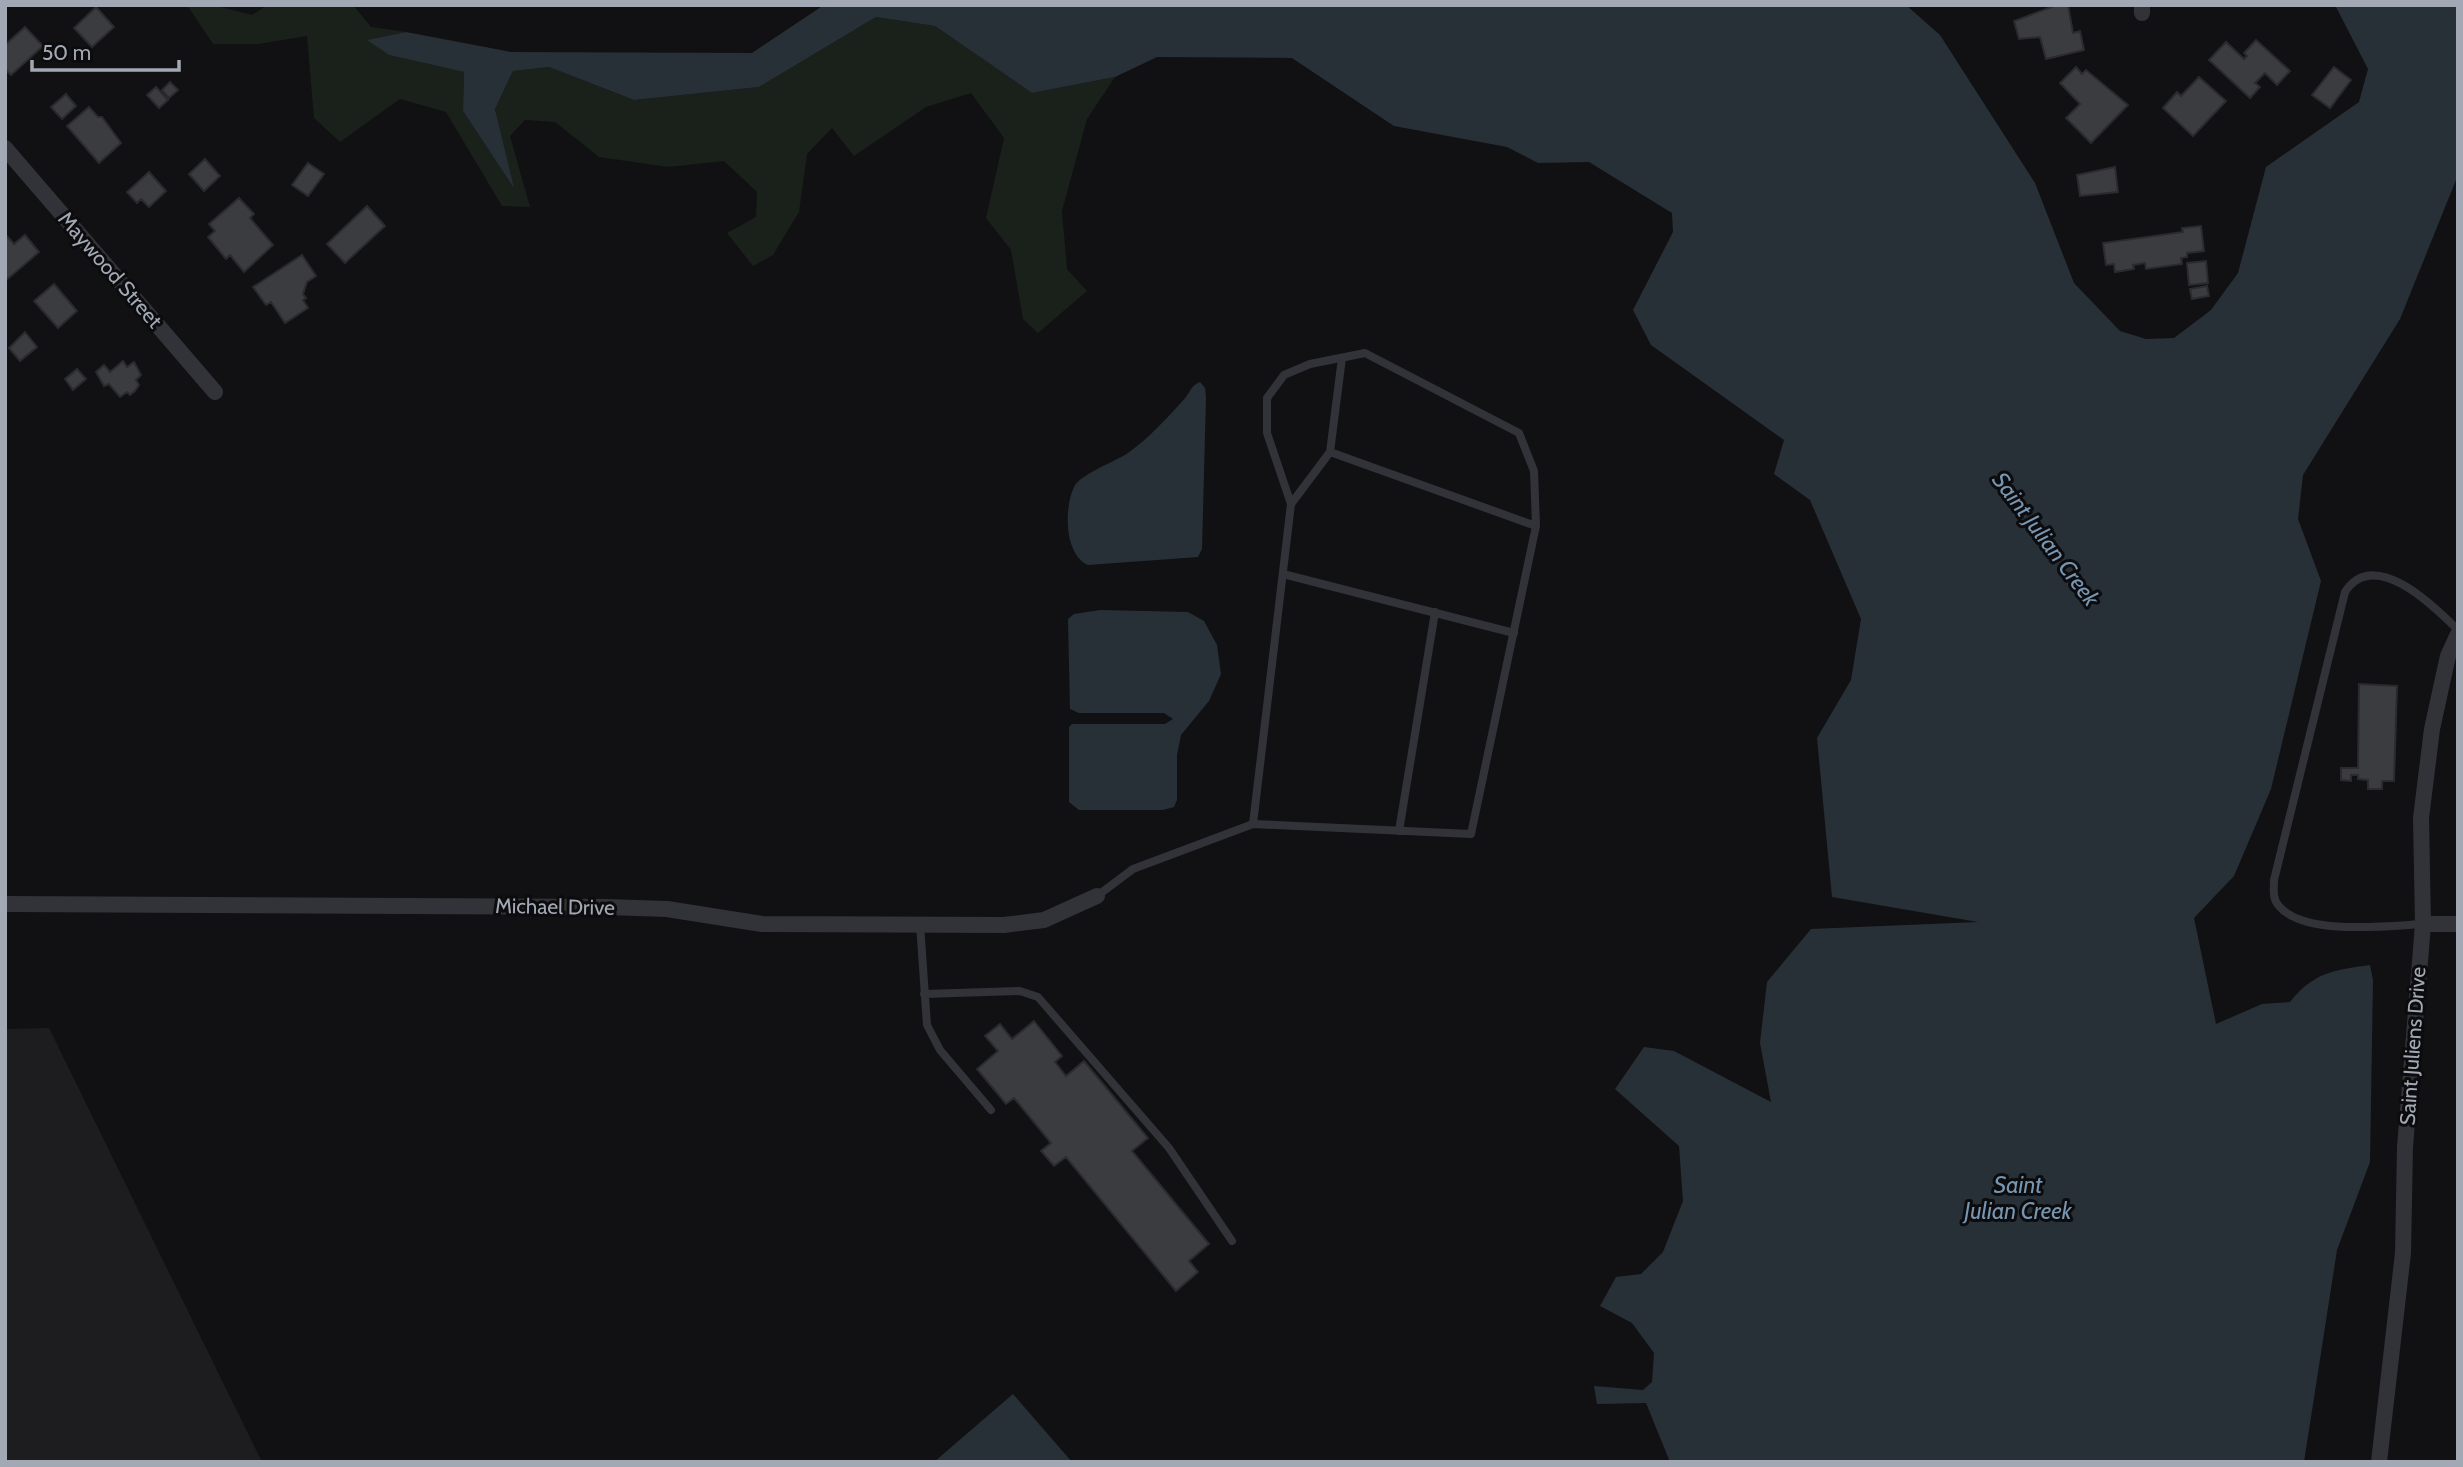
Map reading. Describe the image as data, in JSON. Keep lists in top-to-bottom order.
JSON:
{
  "streets": {
    "street": ["Maywood Street", "Michael Drive", "Saint Juliens Drive"]
  },
  "water": ["Saint Julian Creek"],
  "scale_bar": "50 m"
}
